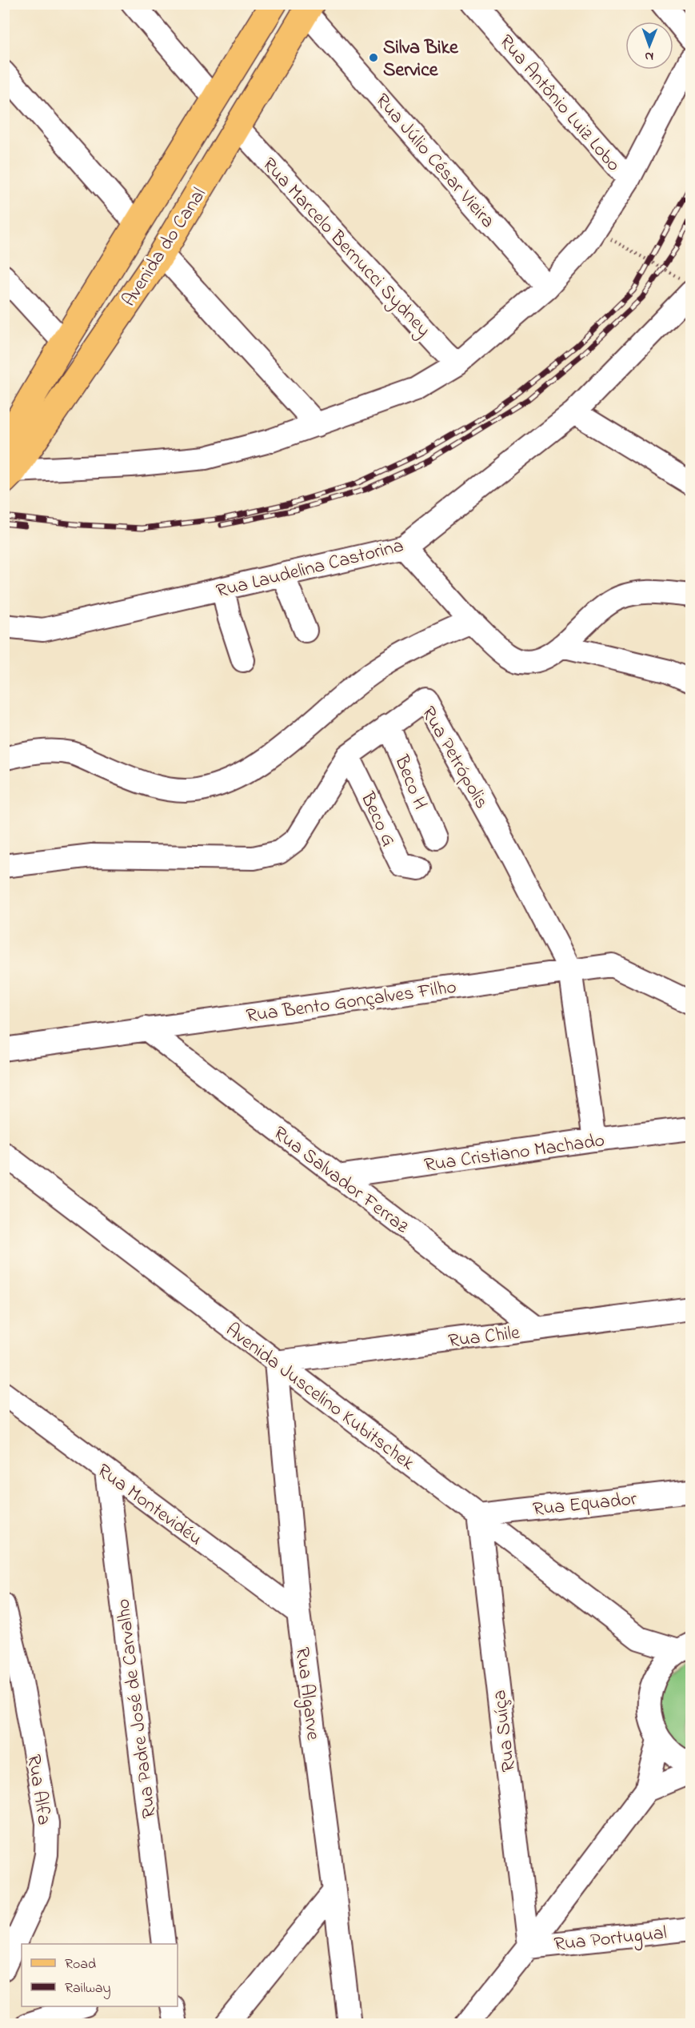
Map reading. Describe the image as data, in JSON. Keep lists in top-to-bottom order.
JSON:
{
  "streets": {
    "main road": ["Avenida do Canal"],
    "street": [
      "Rua Antônio Luiz Lobo",
      "Rua Júlio César Vieira",
      "Rua Marcelo Bernucci Sydney",
      "Rua Laudelina Castorina",
      "Rua Petrópolis",
      "Beco H",
      "Beco G",
      "Rua Bento Gonçalves Filho",
      "Rua Cristiano Machado",
      "Rua Salvador Ferraz",
      "Rua Chile",
      "Avenida Juscelino Kubitschek",
      "Rua Equador",
      "Rua Montevidéu",
      "Rua Algarve",
      "Rua Padre José de Carvalho",
      "Rua Suíça",
      "Rua Alfa",
      "Rua Portugual"
    ]
  },
  "crossings": [
    ["Rua Júlio César Vieira", "Avenida do Canal"],
    ["Avenida do Canal", "Rua Marcelo Bernucci Sydney"],
    ["Rua Petrópolis", "Beco H"],
    ["Rua Petrópolis", "Beco G"],
    ["Rua Petrópolis", "Rua Bento Gonçalves Filho"],
    ["Rua Petrópolis", "Rua Cristiano Machado"],
    ["Rua Bento Gonçalves Filho", "Rua Salvador Ferraz"],
    ["Rua Cristiano Machado", "Rua Salvador Ferraz"],
    ["Rua Salvador Ferraz", "Rua Chile"],
    ["Rua Chile", "Avenida Juscelino Kubitschek"],
    ["Rua Chile", "Rua Algarve"],
    ["Avenida Juscelino Kubitschek", "Rua Equador"],
    ["Avenida Juscelino Kubitschek", "Rua Algarve"],
    ["Avenida Juscelino Kubitschek", "Rua Suíça"],
    ["Rua Equador", "Rua Suíça"],
    ["Rua Montevidéu", "Rua Algarve"],
    ["Rua Montevidéu", "Rua Padre José de Carvalho"],
    ["Rua Suíça", "Rua Portugual"]
  ],
  "places": ["Silva Bike Service"],
  "legend": ["Road", "Railway"],
  "north": "bottom"
}
